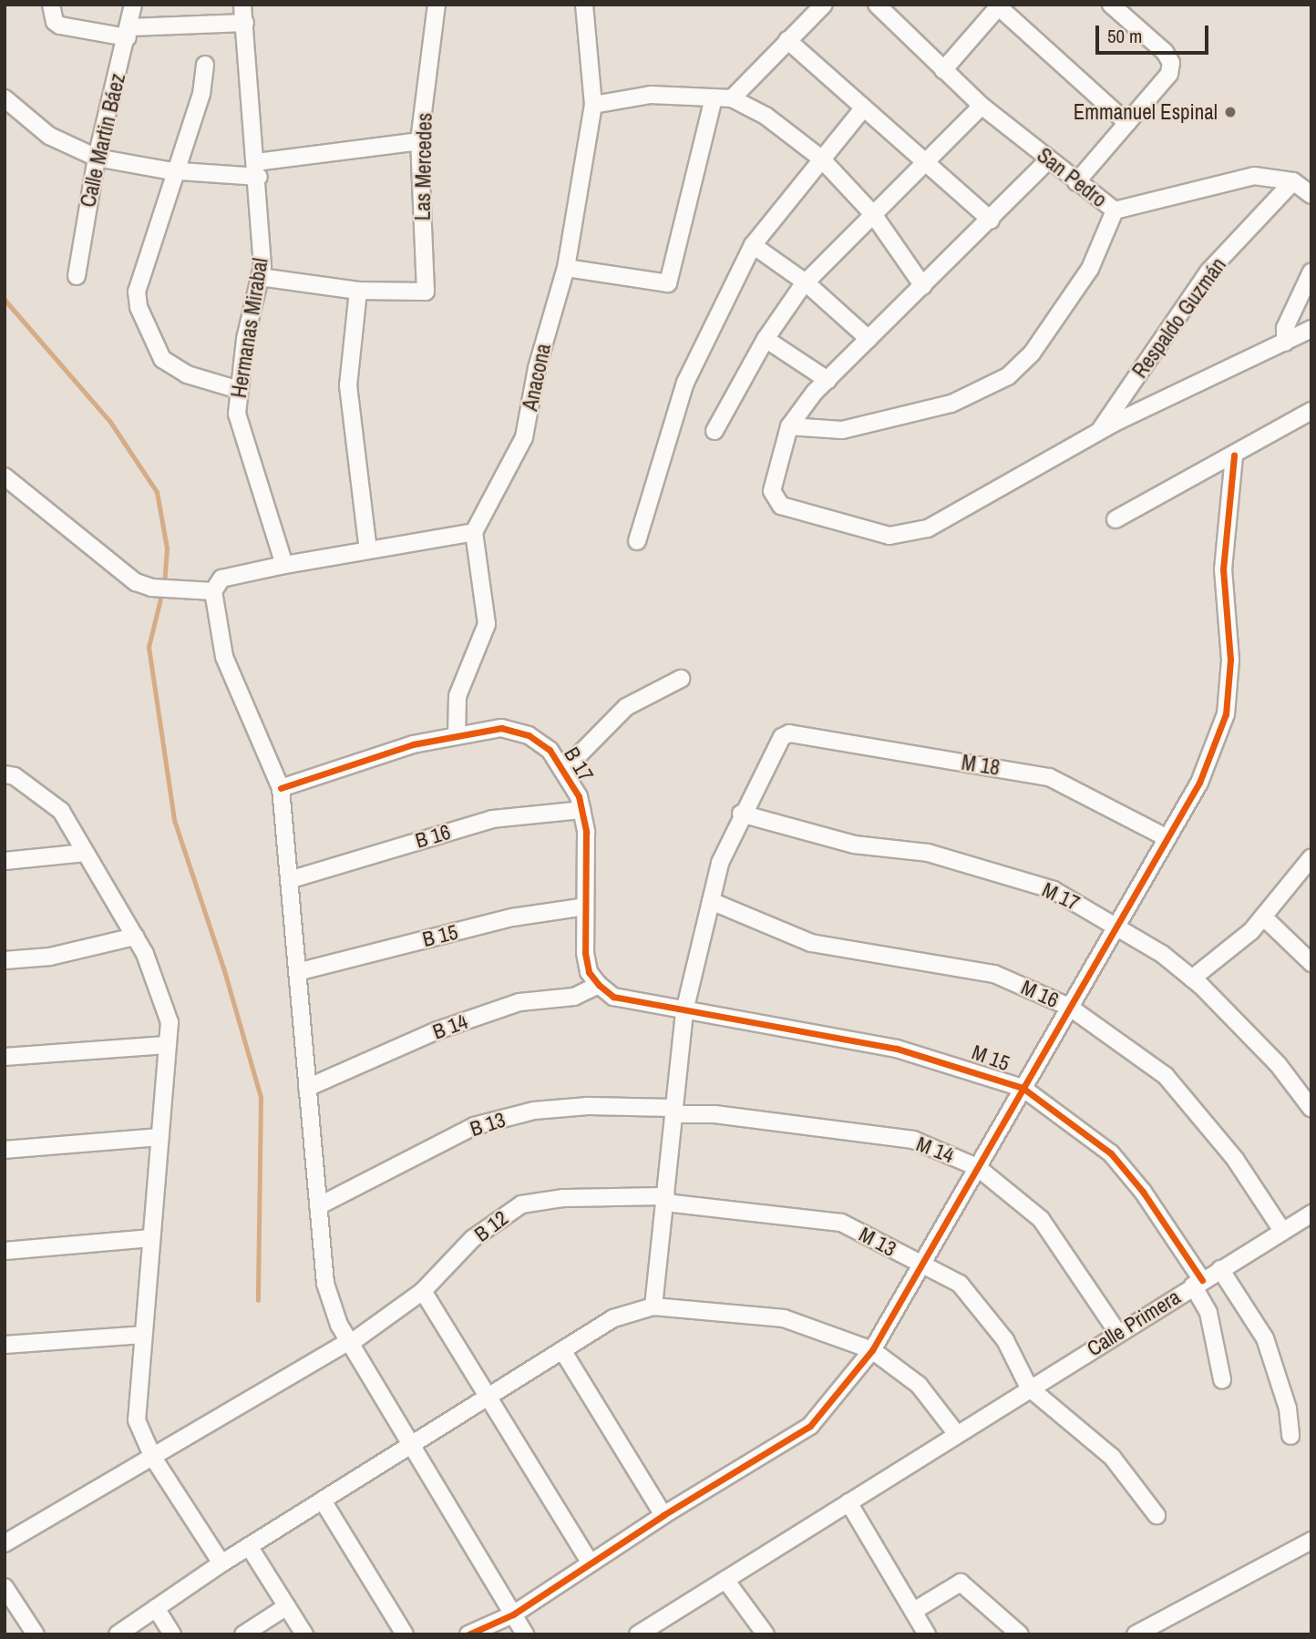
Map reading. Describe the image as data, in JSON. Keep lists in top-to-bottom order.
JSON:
{
  "streets": {
    "street": [
      "Calle Martin Báez",
      "Las Mercedes",
      "San Pedro",
      "Respaldo Guzmán",
      "Hermanas Mirabal",
      "Anacona",
      "B 17",
      "M 18",
      "B 16",
      "M 17",
      "B 15",
      "M 16",
      "B 14",
      "M 15",
      "B 13",
      "M 14",
      "B 12",
      "M 13",
      "Calle Primera"
    ]
  },
  "crossings": [
    ["San Pedro", "Respaldo Guzmán"],
    ["B 17", "B 16"],
    ["B 17", "B 15"],
    ["B 17", "B 14"],
    ["M 18", "M 17"],
    ["M 16", "Calle Primera"],
    ["M 15", "Calle Primera"],
    ["B 13", "M 14"],
    ["M 14", "Calle Primera"],
    ["B 12", "M 13"],
    ["M 13", "Calle Primera"]
  ],
  "places": ["Emmanuel Espinal"],
  "scale_bar": "50 m"
}
